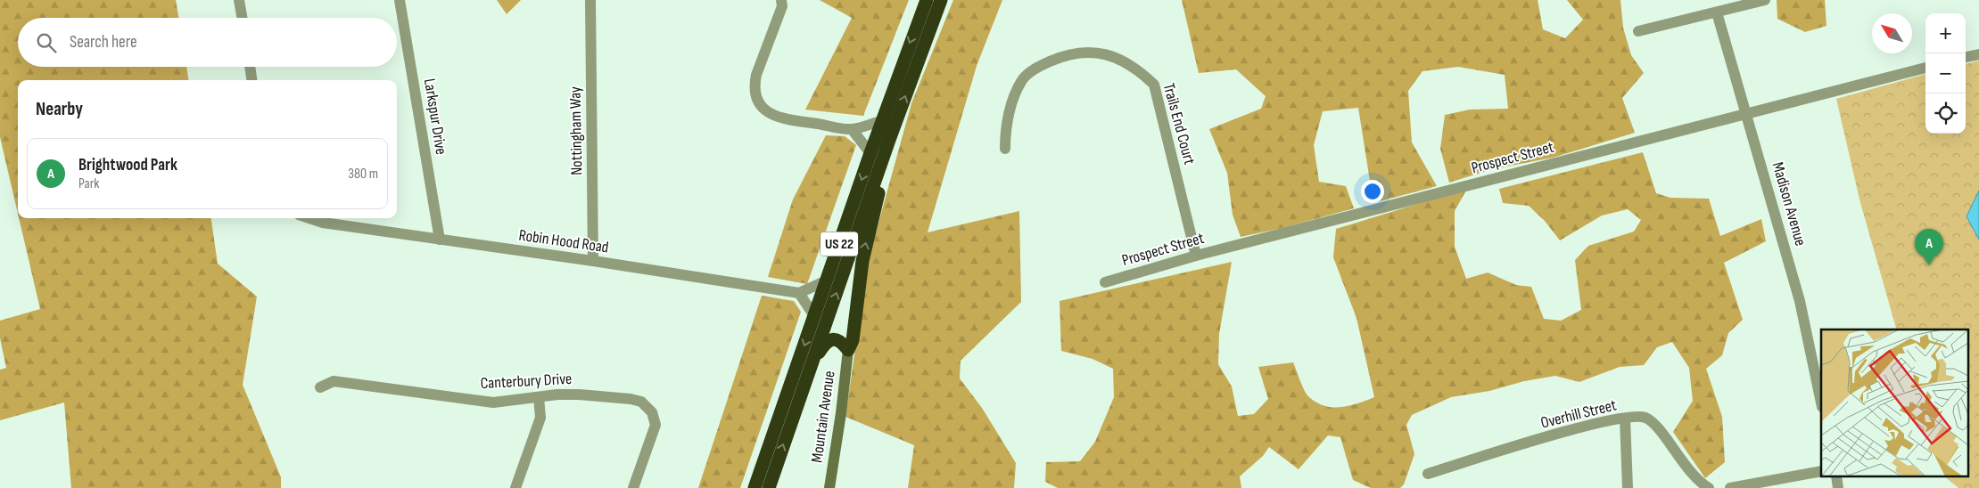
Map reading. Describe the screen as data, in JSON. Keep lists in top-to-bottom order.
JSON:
{
  "streets": {
    "highway": ["US 22"],
    "street": [
      "Larkspur Drive",
      "Trails End Court",
      "Nottingham Way",
      "Prospect Street",
      "Madison Avenue",
      "Robin Hood Road",
      "Canterbury Drive",
      "Overhill Street",
      "Mountain Avenue"
    ]
  },
  "crossings": [
    ["Larkspur Drive", "Robin Hood Road"],
    ["Trails End Court", "Prospect Street"],
    ["Nottingham Way", "Robin Hood Road"],
    ["Prospect Street", "Madison Avenue"]
  ],
  "north": "top left",
  "page": {
    "map_buttons": ["+", "−"],
    "search": "Search here",
    "heading": "Nearby",
    "list": [
      {
        "mark": "A",
        "name": "Brightwood Park",
        "note": "Park",
        "value": "380 m"
      }
    ],
    "pins": "A"
  }
}
